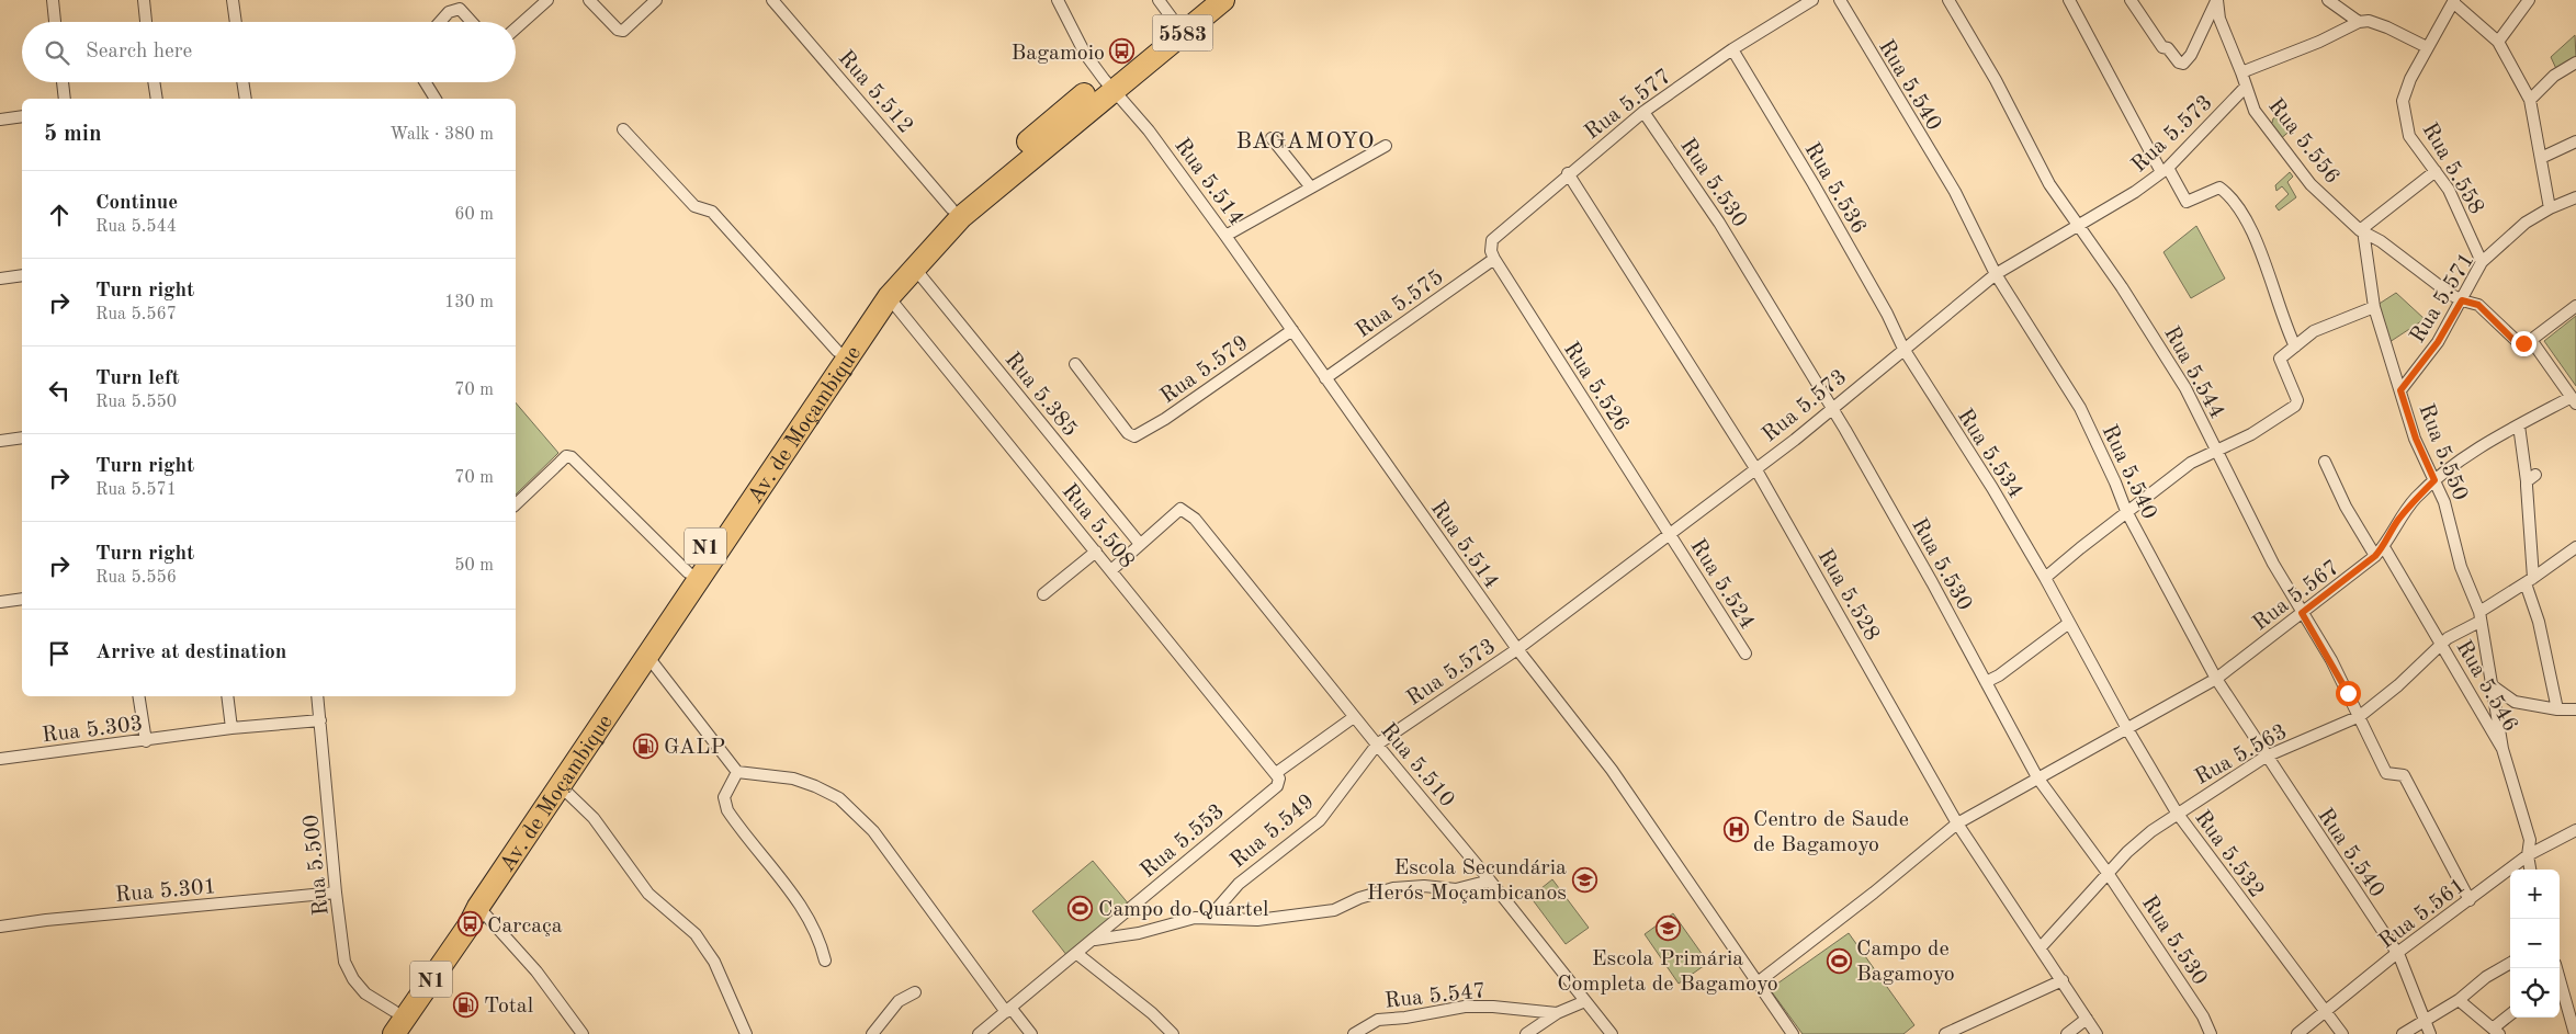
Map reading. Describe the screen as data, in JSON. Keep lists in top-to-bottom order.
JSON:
{
  "streets": {
    "highway": ["5583", "Av. de Moçambique", "N1"],
    "street": [
      "Rua 5.540",
      "Rua 5.512",
      "Rua 5.577",
      "Rua 5.573",
      "Rua 5.556",
      "Rua 5.558",
      "Rua 5.514",
      "Rua 5.530",
      "Rua 5.536",
      "Rua 5.571",
      "Rua 5.575",
      "Rua 5.579",
      "Rua 5.544",
      "Rua 5.526",
      "Rua 5.385",
      "Rua 5.550",
      "Rua 5.534",
      "Rua 5.508",
      "Rua 5.524",
      "Rua 5.528",
      "Rua 5.567",
      "Rua 5.546",
      "Rua 5.303",
      "Rua 5.563",
      "Rua 5.510",
      "Rua 5.549",
      "Rua 5.553",
      "Rua 5.532",
      "Rua 5.500",
      "Rua 5.301",
      "Rua 5.561",
      "Rua 5.547"
    ]
  },
  "crossings": [
    ["Rua 5.540", "Rua 5.573"],
    ["Rua 5.540", "Rua 5.567"],
    ["Rua 5.540", "Rua 5.563"],
    ["Rua 5.540", "Rua 5.561"],
    ["Rua 5.512", "Av. de Moçambique"],
    ["Rua 5.577", "Rua 5.530"],
    ["Rua 5.577", "Rua 5.536"],
    ["Rua 5.577", "Rua 5.575"],
    ["Rua 5.577", "Rua 5.526"],
    ["Rua 5.577", "Rua 5.528"],
    ["Rua 5.573", "Rua 5.556"],
    ["Rua 5.573", "Rua 5.514"],
    ["Rua 5.573", "Rua 5.530"],
    ["Rua 5.573", "Rua 5.536"],
    ["Rua 5.573", "Rua 5.544"],
    ["Rua 5.573", "Rua 5.526"],
    ["Rua 5.573", "Rua 5.534"],
    ["Rua 5.573", "Rua 5.524"],
    ["Rua 5.573", "Rua 5.528"],
    ["Rua 5.573", "Rua 5.510"],
    ["Rua 5.573", "Rua 5.549"],
    ["Rua 5.556", "Rua 5.571"],
    ["Rua 5.556", "Rua 5.550"],
    ["Rua 5.558", "Rua 5.571"],
    ["Rua 5.514", "Rua 5.575"],
    ["Rua 5.514", "Rua 5.579"],
    ["Rua 5.514", "Av. de Moçambique"],
    ["Rua 5.514", "Rua 5.567"],
    ["Rua 5.530", "Rua 5.567"],
    ["Rua 5.530", "Rua 5.563"],
    ["Rua 5.536", "Rua 5.534"],
    ["Rua 5.571", "Rua 5.550"],
    ["Rua 5.575", "Rua 5.526"],
    ["Rua 5.544", "Rua 5.567"],
    ["Rua 5.544", "Rua 5.563"],
    ["Rua 5.544", "Rua 5.561"],
    ["Rua 5.526", "Rua 5.524"],
    ["Rua 5.385", "Av. de Moçambique"],
    ["Rua 5.385", "Rua 5.510"],
    ["Av. de Moçambique", "Rua 5.508"],
    ["Av. de Moçambique", "N1"],
    ["Av. de Moçambique", "Rua 5.500"],
    ["Rua 5.550", "Rua 5.567"],
    ["Rua 5.550", "Rua 5.546"],
    ["Rua 5.550", "Rua 5.563"],
    ["Rua 5.534", "Rua 5.532"],
    ["Rua 5.508", "Rua 5.553"],
    ["N1", "Rua 5.500"],
    ["Rua 5.528", "Rua 5.567"],
    ["Rua 5.528", "Rua 5.563"],
    ["Rua 5.567", "Rua 5.546"],
    ["Rua 5.567", "Rua 5.532"],
    ["Rua 5.546", "Rua 5.563"],
    ["Rua 5.546", "Rua 5.561"],
    ["Rua 5.303", "Rua 5.500"],
    ["Rua 5.563", "Rua 5.532"],
    ["Rua 5.510", "Rua 5.549"],
    ["Rua 5.510", "Rua 5.553"],
    ["Rua 5.532", "Rua 5.561"],
    ["Rua 5.500", "Rua 5.301"]
  ],
  "districts": ["BAGAMOYO"],
  "places": {
    "bus stop": ["Bagamoio", "Carcaça"],
    "fuel station": ["GALP", "Total"],
    "hospital": ["Centro de Saude de Bagamoyo"],
    "school or university": ["Escola Secundária Herós Moçambicanos", "Escola Primária Completa de Bagamoyo"],
    "sports": ["Campo do Quartel", "Campo de Bagamoyo"]
  },
  "page": {
    "search": "Search here",
    "heading": ["5 min", "Walk · 380 m"],
    "list": [
      ["Continue", "Rua 5.544", "60 m"],
      ["Turn right", "Rua 5.567", "130 m"],
      ["Turn left", "Rua 5.550", "70 m"],
      ["Turn right", "Rua 5.571", "70 m"],
      ["Turn right", "Rua 5.556", "50 m"],
      "Arrive at destination"
    ],
    "map_buttons": ["+", "−"]
  }
}
